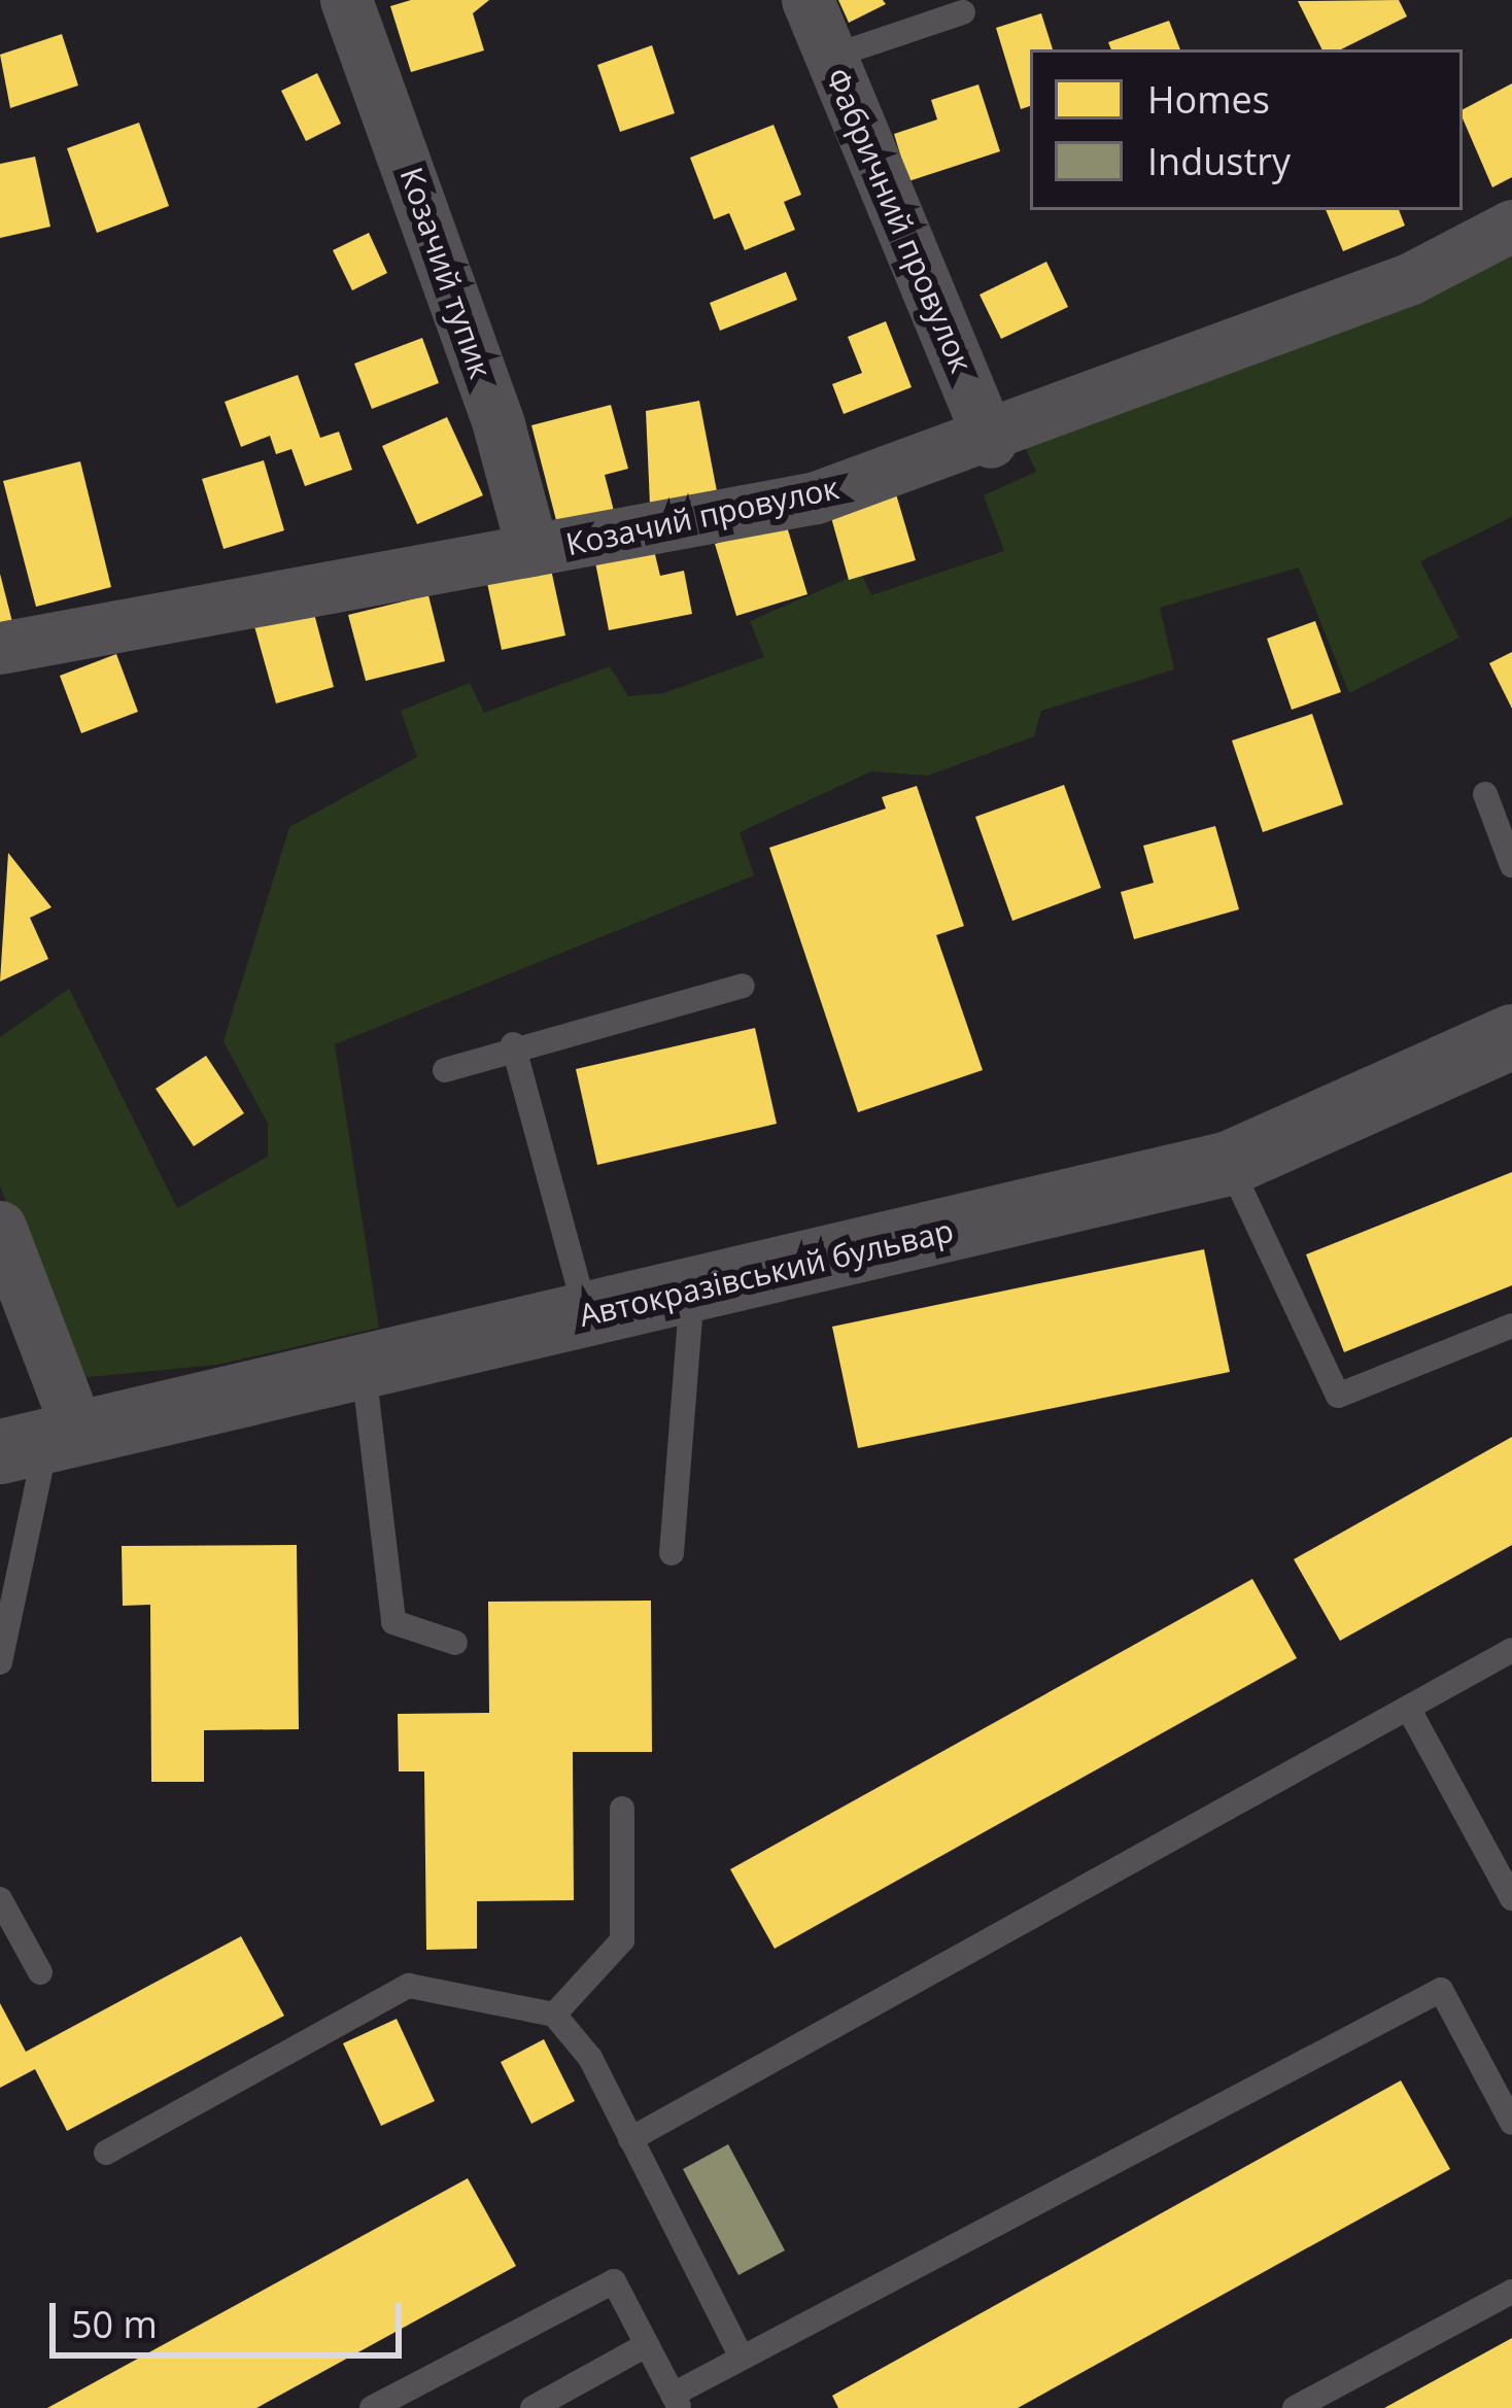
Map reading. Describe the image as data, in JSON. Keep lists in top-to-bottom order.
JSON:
{
  "streets": {
    "street": [
      "Фабричний провулок",
      "Козачий тупик",
      "Козачий провулок",
      "Автокразівський бульвар"
    ]
  },
  "crossings": [
    ["Фабричний провулок", "Козачий провулок"],
    ["Козачий тупик", "Козачий провулок"]
  ],
  "legend": ["Homes", "Industry"],
  "scale_bar": "50 m"
}
